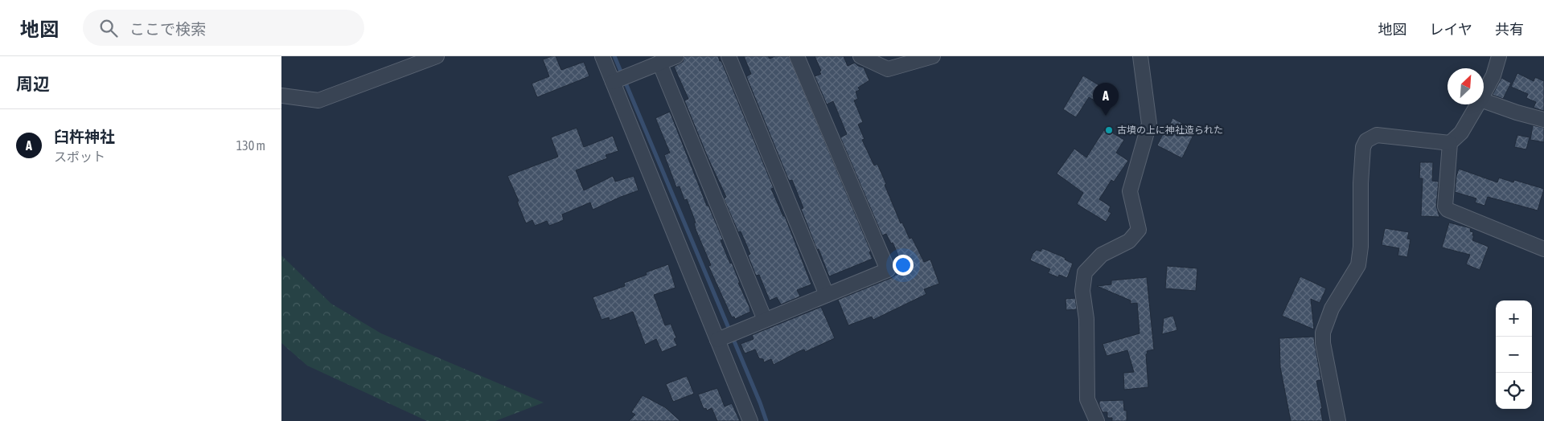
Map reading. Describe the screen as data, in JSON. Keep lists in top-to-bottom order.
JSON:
{
  "places": ["古墳の上に神社造られた"],
  "north": "top right",
  "page": {
    "header": "地図",
    "search": "ここで検索",
    "nav": ["地図", "レイヤ", "共有"],
    "heading": "周辺",
    "pins": "A",
    "list": [
      {
        "mark": "A",
        "name": "臼杵神社",
        "note": "スポット",
        "value": "130 m"
      }
    ],
    "map_buttons": ["+", "−"]
  }
}
